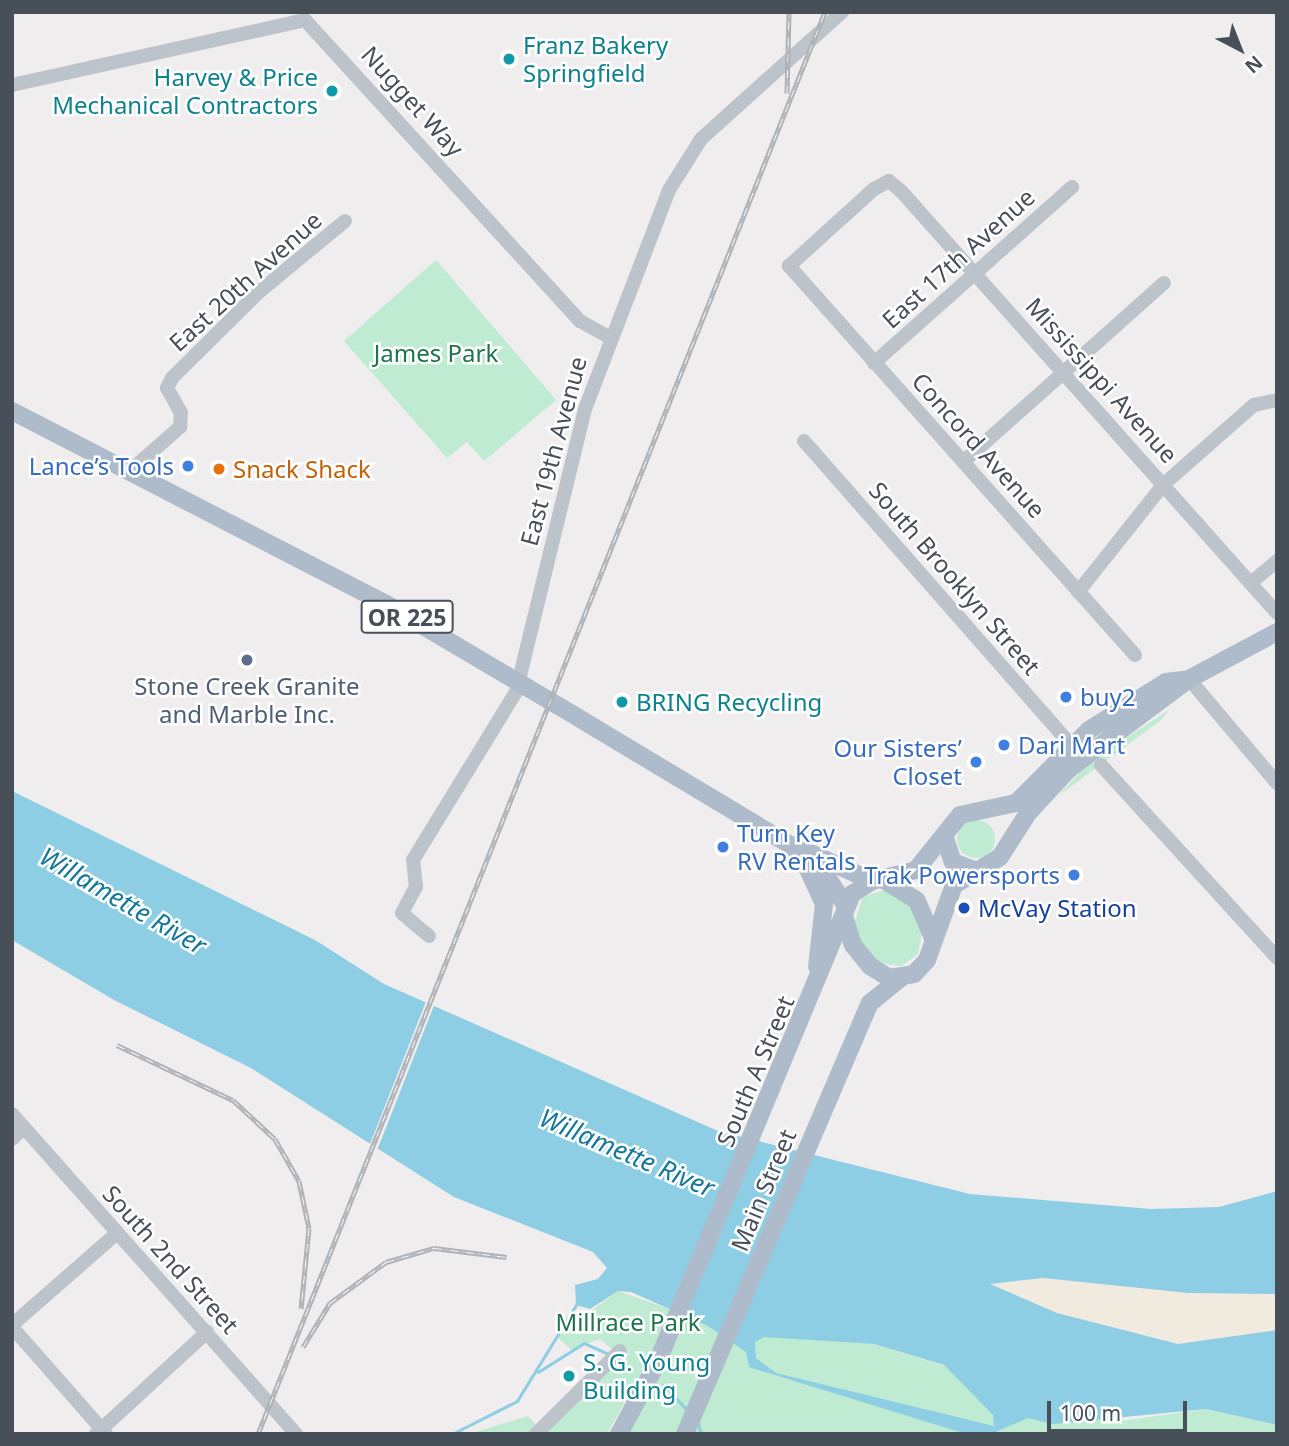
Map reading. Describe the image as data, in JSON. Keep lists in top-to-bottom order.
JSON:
{
  "streets": {
    "main road": ["OR 225", "South A Street", "Main Street"],
    "street": [
      "Nugget Way",
      "East 17th Avenue",
      "East 20th Avenue",
      "Mississippi Avenue",
      "Concord Avenue",
      "East 19th Avenue",
      "South Brooklyn Street",
      "South 2nd Street"
    ]
  },
  "crossings": [
    ["Nugget Way", "East 19th Avenue"],
    ["East 17th Avenue", "Mississippi Avenue"],
    ["East 17th Avenue", "Concord Avenue"],
    ["East 20th Avenue", "OR 225"],
    ["Mississippi Avenue", "Concord Avenue"],
    ["East 19th Avenue", "OR 225"],
    ["OR 225", "South A Street"],
    ["OR 225", "Main Street"],
    ["South A Street", "Main Street"]
  ],
  "water": ["Willamette River"],
  "parks": ["James Park", "Millrace Park"],
  "places": [
    "Franz Bakery Springfield",
    "Harvey & Price Mechanical Contractors",
    "Lance’s Tools",
    "Snack Shack",
    "Stone Creek Granite and Marble Inc.",
    "buy2",
    "BRING Recycling",
    "Dari Mart",
    "Our Sisters’ Closet",
    "Turn Key RV Rentals",
    "Trak Powersports",
    "McVay Station",
    "S. G. Young Building"
  ],
  "scale_bar": "100 m",
  "north": "bottom right"
}
